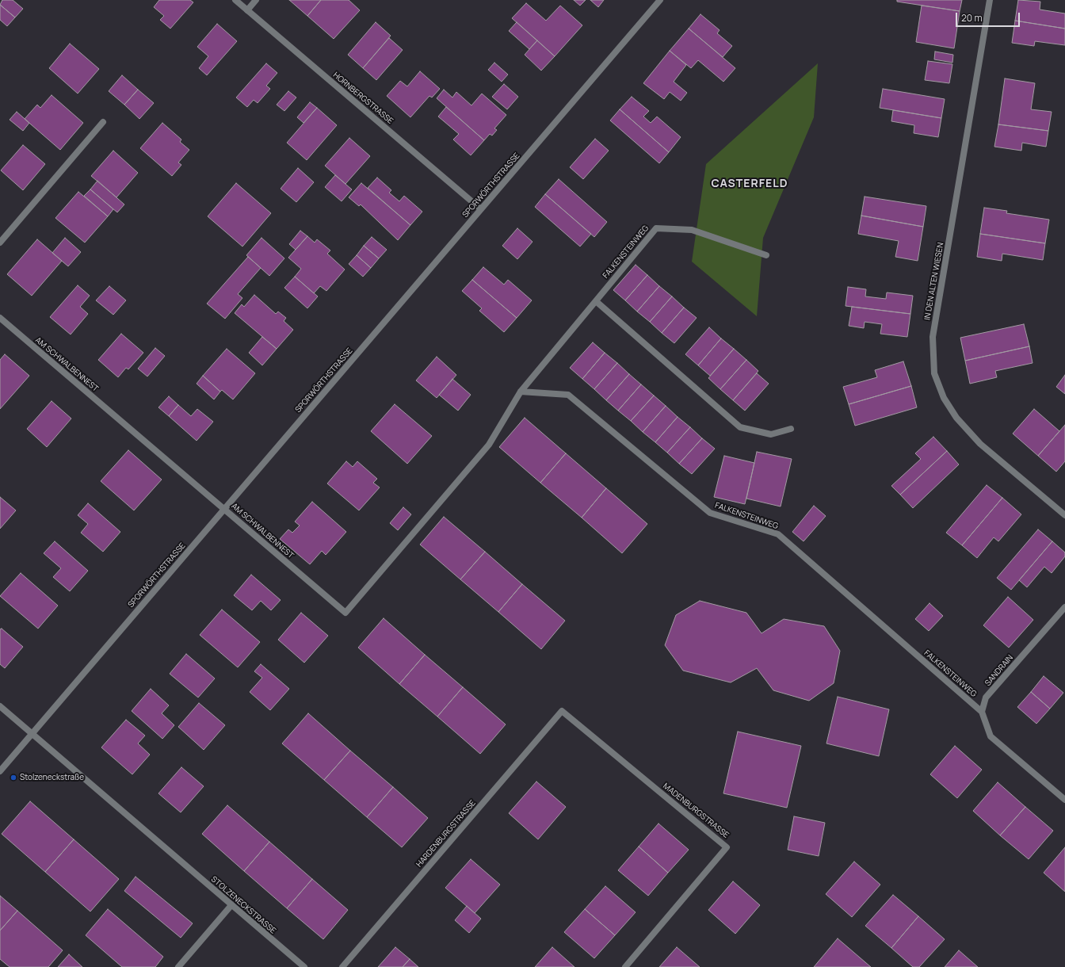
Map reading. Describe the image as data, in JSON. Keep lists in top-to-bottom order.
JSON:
{
  "streets": {
    "street": [
      "HORNBERGSTRASSE",
      "SPORWÖRTHSTRASSE",
      "FALKENSTEINWEG",
      "IN DEN ALTEN WIESEN",
      "AM SCHWALBENNEST",
      "SANDRAIN",
      "MADENBURGSTRASSE",
      "HARDENBURGSTRASSE",
      "STOLZENECKSTRASSE"
    ]
  },
  "crossings": [
    ["HORNBERGSTRASSE", "SPORWÖRTHSTRASSE"],
    ["SPORWÖRTHSTRASSE", "AM SCHWALBENNEST"],
    ["SPORWÖRTHSTRASSE", "STOLZENECKSTRASSE"],
    ["FALKENSTEINWEG", "AM SCHWALBENNEST"],
    ["FALKENSTEINWEG", "SANDRAIN"],
    ["MADENBURGSTRASSE", "HARDENBURGSTRASSE"]
  ],
  "districts": ["CASTERFELD"],
  "places": ["Stolzeneckstraße"],
  "scale_bar": "20 m"
}
